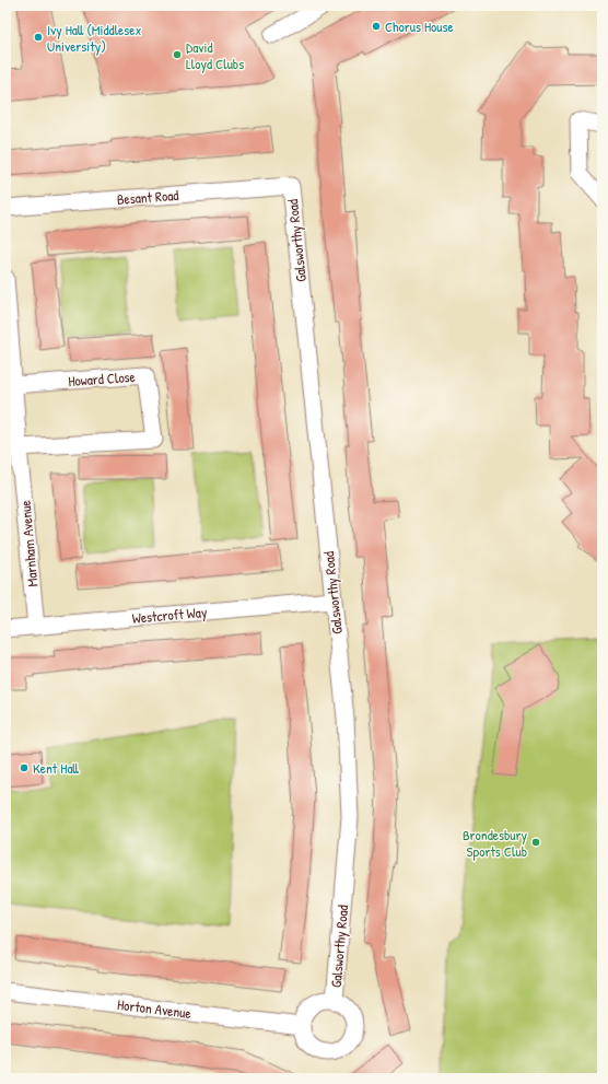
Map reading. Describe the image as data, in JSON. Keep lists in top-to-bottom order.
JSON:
{
  "streets": {
    "street": [
      "Besant Road",
      "Galsworthy Road",
      "Howard Close",
      "Marnham Avenue",
      "Westcroft Way",
      "Horton Avenue"
    ]
  },
  "crossings": [
    ["Besant Road", "Galsworthy Road"],
    ["Galsworthy Road", "Westcroft Way"],
    ["Galsworthy Road", "Horton Avenue"],
    ["Howard Close", "Marnham Avenue"],
    ["Marnham Avenue", "Westcroft Way"]
  ],
  "places": [
    "Chorus House",
    "Ivy Hall (Middlesex University)",
    "David Lloyd Clubs",
    "Kent Hall",
    "Brondesbury Sports Club"
  ]
}
